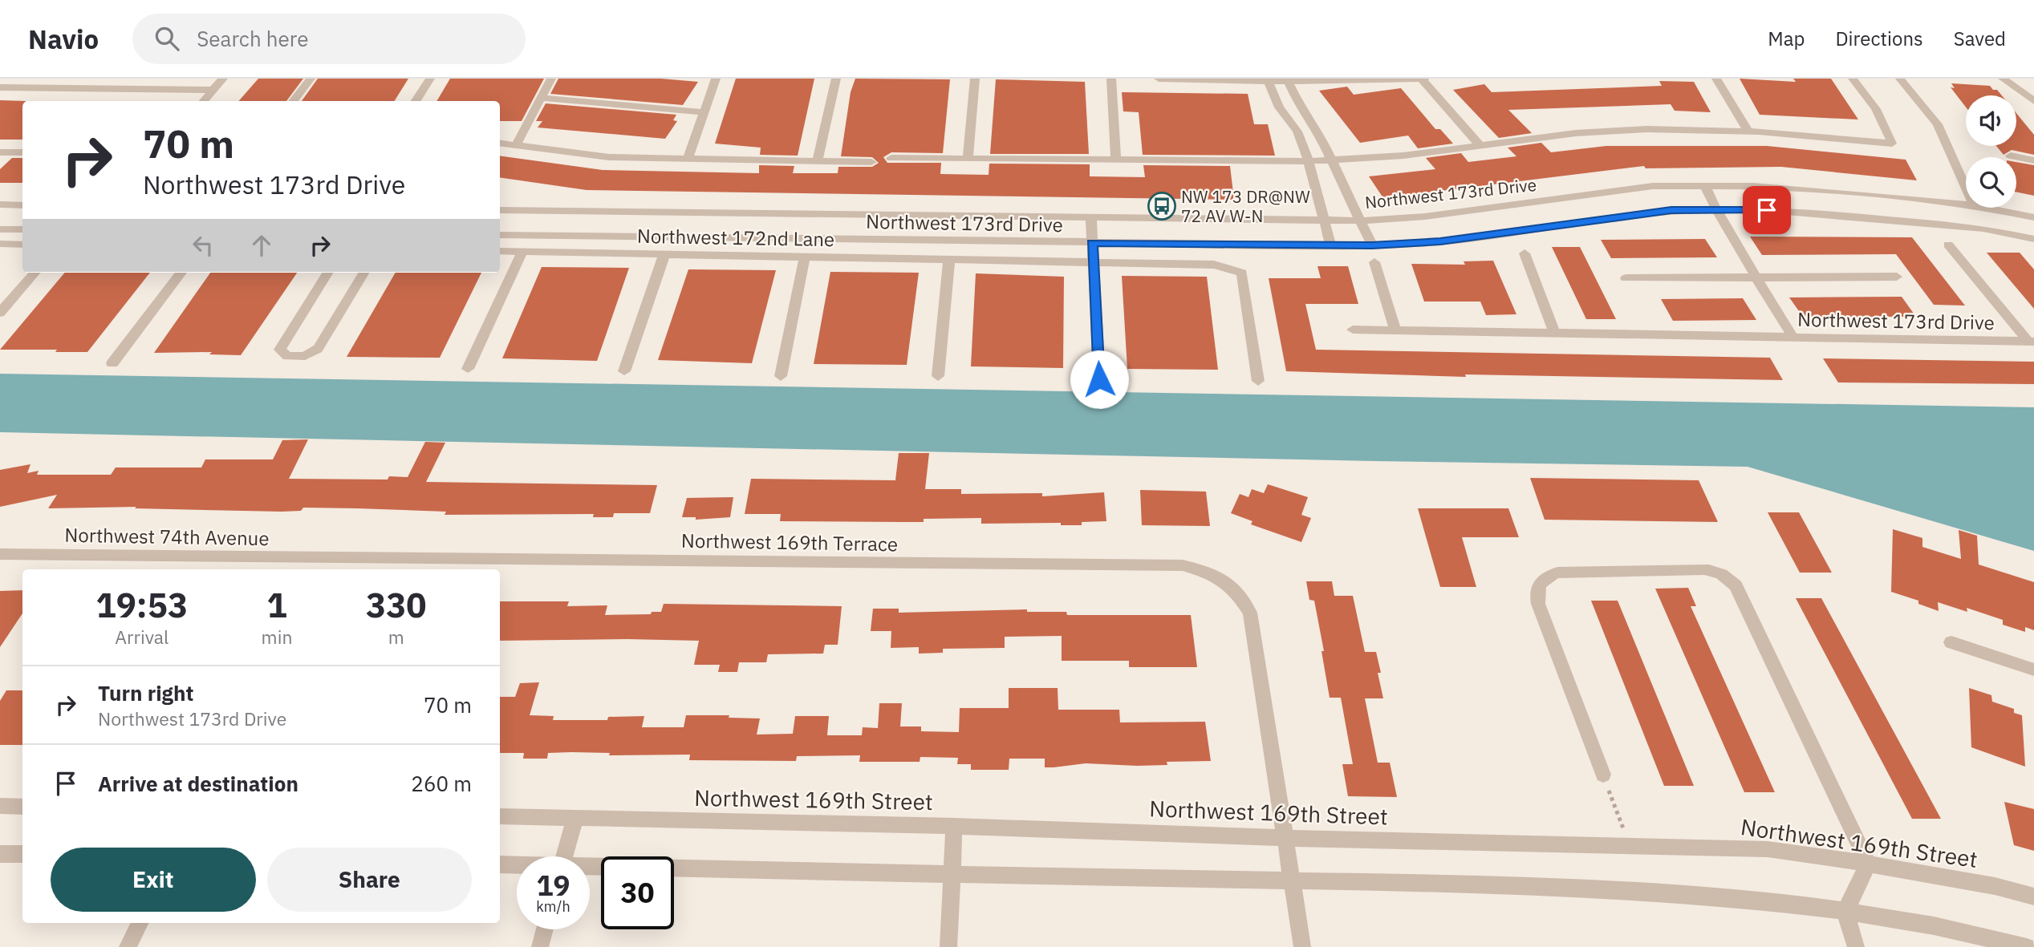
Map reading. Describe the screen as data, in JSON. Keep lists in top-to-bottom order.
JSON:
{
  "streets": {
    "street": [
      "Northwest 173rd Drive",
      "Northwest 172nd Lane",
      "Northwest 74th Avenue",
      "Northwest 169th Terrace",
      "Northwest 169th Street"
    ]
  },
  "crossings": [
    ["Northwest 74th Avenue", "Northwest 169th Terrace"],
    ["Northwest 169th Terrace", "Northwest 169th Street"]
  ],
  "places": {
    "bus stop": ["NW 173 DR@NW 72 AV W-N"]
  },
  "page": {
    "header": "Navio",
    "search": "Search here",
    "nav": ["Map", "Directions", "Saved"],
    "turn": ["70 m", "Northwest 173rd Drive"],
    "eta": [
      "19:53",
      "Arrival",
      "1",
      "min",
      "330",
      "m"
    ],
    "list": [
      {
        "name": "Turn right",
        "note": "Northwest 173rd Drive",
        "value": "70 m"
      },
      {
        "name": "Arrive at destination",
        "value": "260 m"
      }
    ],
    "buttons": ["Exit", "Share"],
    "speed": "19 km/h",
    "limit": "30"
  }
}
